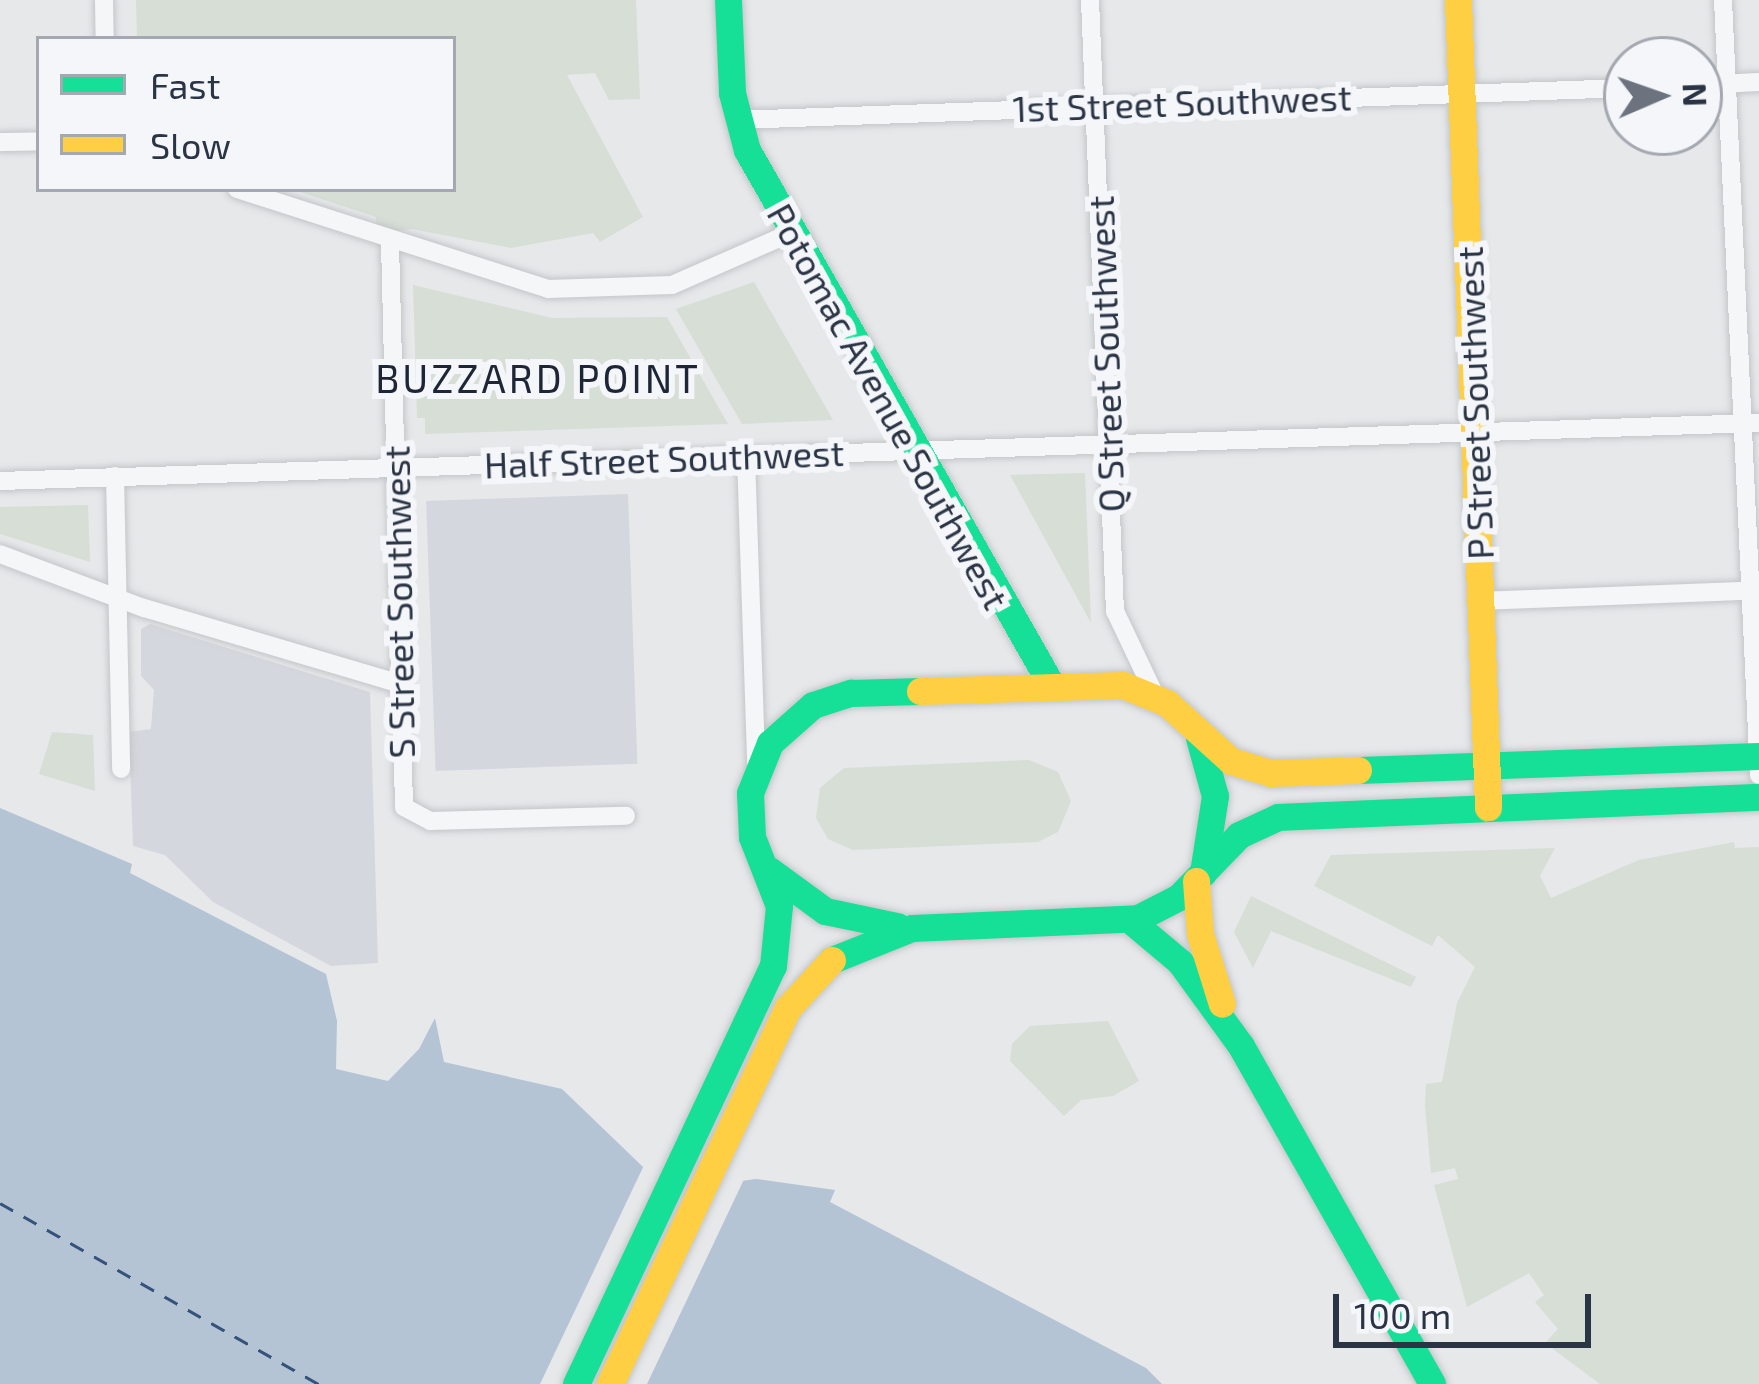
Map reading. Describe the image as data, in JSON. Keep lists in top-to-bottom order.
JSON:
{
  "streets": {
    "main road": ["P Street Southwest", "Potomac Avenue Southwest"],
    "street": [
      "1st Street Southwest",
      "Q Street Southwest",
      "Half Street Southwest",
      "S Street Southwest"
    ]
  },
  "crossings": [
    ["1st Street Southwest", "Q Street Southwest"],
    ["1st Street Southwest", "P Street Southwest"],
    ["1st Street Southwest", "Potomac Avenue Southwest"],
    ["Q Street Southwest", "Half Street Southwest"],
    ["P Street Southwest", "Half Street Southwest"],
    ["Potomac Avenue Southwest", "Half Street Southwest"],
    ["Half Street Southwest", "S Street Southwest"]
  ],
  "districts": ["BUZZARD POINT"],
  "legend": ["Fast", "Slow"],
  "scale_bar": "100 m",
  "north": "right"
}
